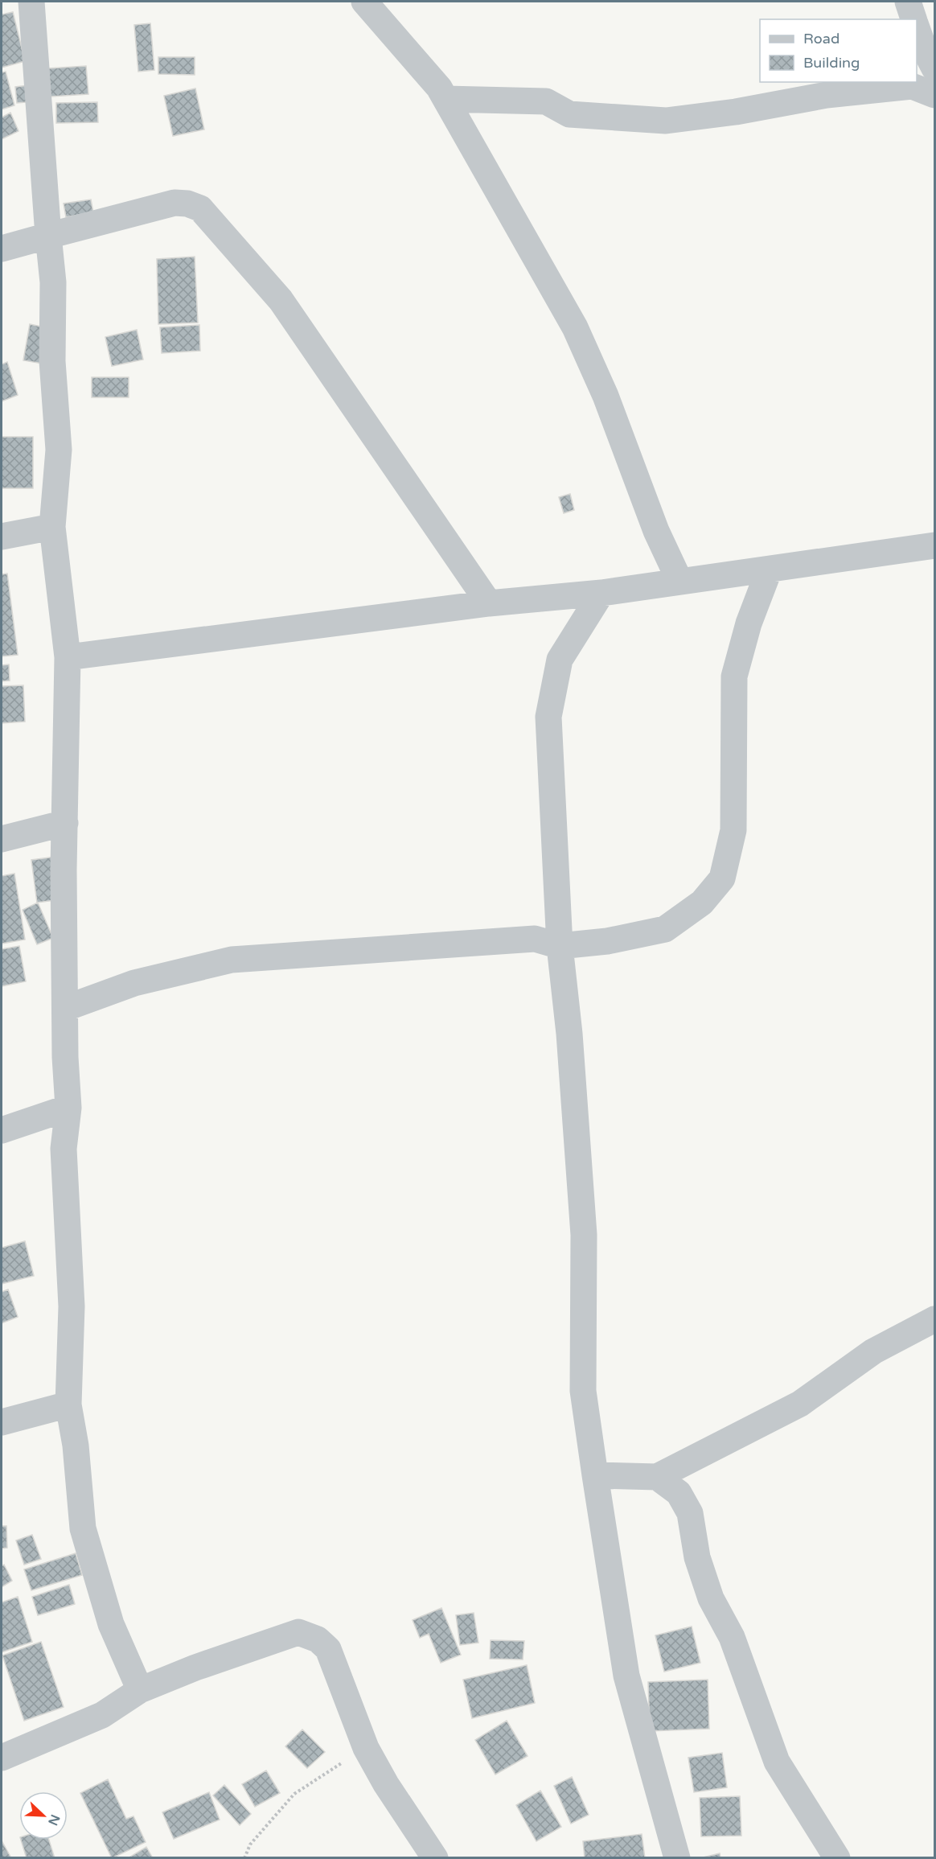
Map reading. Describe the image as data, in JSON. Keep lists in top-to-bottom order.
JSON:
{
  "legend": ["Road", "Building"],
  "north": "bottom right"
}
